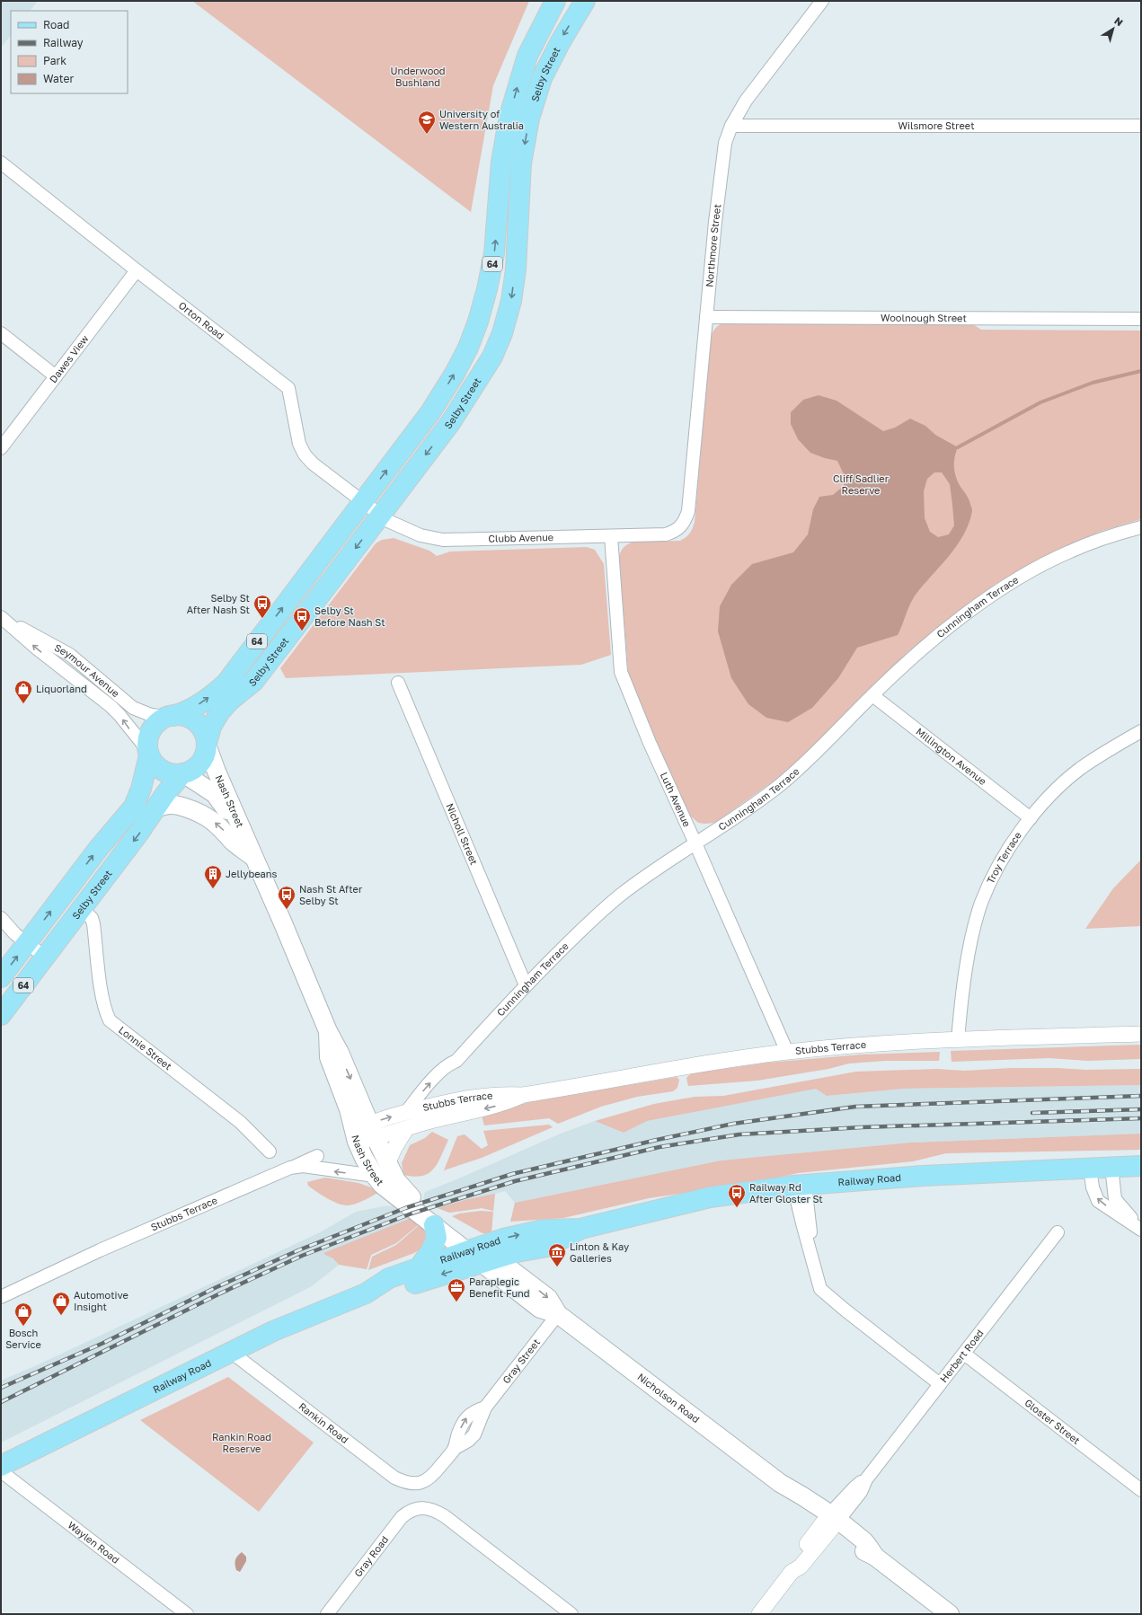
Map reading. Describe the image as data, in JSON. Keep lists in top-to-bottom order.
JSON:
{
  "streets": {
    "main road": [
      "Selby Street",
      "64",
      "Nash Street",
      "Railway Road",
      "Nicholson Road"
    ],
    "street": [
      "Wilsmore Street",
      "Northmore Street",
      "Woolnough Street",
      "Orton Road",
      "Dawes View",
      "Clubb Avenue",
      "Cunningham Terrace",
      "Seymour Avenue",
      "Millington Avenue",
      "Luth Avenue",
      "Nicholl Street",
      "Troy Terrace",
      "Lonnie Street",
      "Stubbs Terrace",
      "Herbert Road",
      "Gray Street",
      "Gloster Street",
      "Rankin Road",
      "Waylen Road",
      "Gray Road"
    ]
  },
  "crossings": [
    ["Selby Street", "64"],
    ["Selby Street", "Orton Road"],
    ["Selby Street", "Clubb Avenue"],
    ["Selby Street", "Seymour Avenue"],
    ["Selby Street", "Nash Street"],
    ["Selby Street", "Lonnie Street"],
    ["Wilsmore Street", "Northmore Street"],
    ["Northmore Street", "Woolnough Street"],
    ["Northmore Street", "Clubb Avenue"],
    ["64", "Seymour Avenue"],
    ["64", "Nash Street"],
    ["Orton Road", "Dawes View"],
    ["Orton Road", "Clubb Avenue"],
    ["Clubb Avenue", "Luth Avenue"],
    ["Cunningham Terrace", "Millington Avenue"],
    ["Cunningham Terrace", "Luth Avenue"],
    ["Cunningham Terrace", "Nicholl Street"],
    ["Cunningham Terrace", "Stubbs Terrace"],
    ["Seymour Avenue", "Nash Street"],
    ["Millington Avenue", "Troy Terrace"],
    ["Luth Avenue", "Stubbs Terrace"],
    ["Nash Street", "Stubbs Terrace"],
    ["Nash Street", "Railway Road"],
    ["Nash Street", "Nicholson Road"],
    ["Troy Terrace", "Stubbs Terrace"],
    ["Railway Road", "Nicholson Road"],
    ["Railway Road", "Rankin Road"],
    ["Herbert Road", "Nicholson Road"],
    ["Herbert Road", "Gloster Street"],
    ["Gray Street", "Nicholson Road"],
    ["Gray Street", "Rankin Road"]
  ],
  "parks": ["Underwood Bushland", "Cliff Sadlier Reserve", "Rankin Road Reserve"],
  "places": {
    "school or university": ["University of Western Australia"],
    "bus stop": [
      "Selby St After Nash St",
      "Selby St Before Nash St",
      "Nash St After Selby St",
      "Railway Rd After Gloster St"
    ],
    "shop": ["Liquorland", "Automotive Insight", "Bosch Service"],
    "building": ["Jellybeans"],
    "museum": ["Linton & Kay Galleries"],
    "office": ["Paraplegic Benefit Fund"]
  },
  "legend": [
    "Road",
    "Railway",
    "Park",
    "Water"
  ],
  "north": "top right"
}
